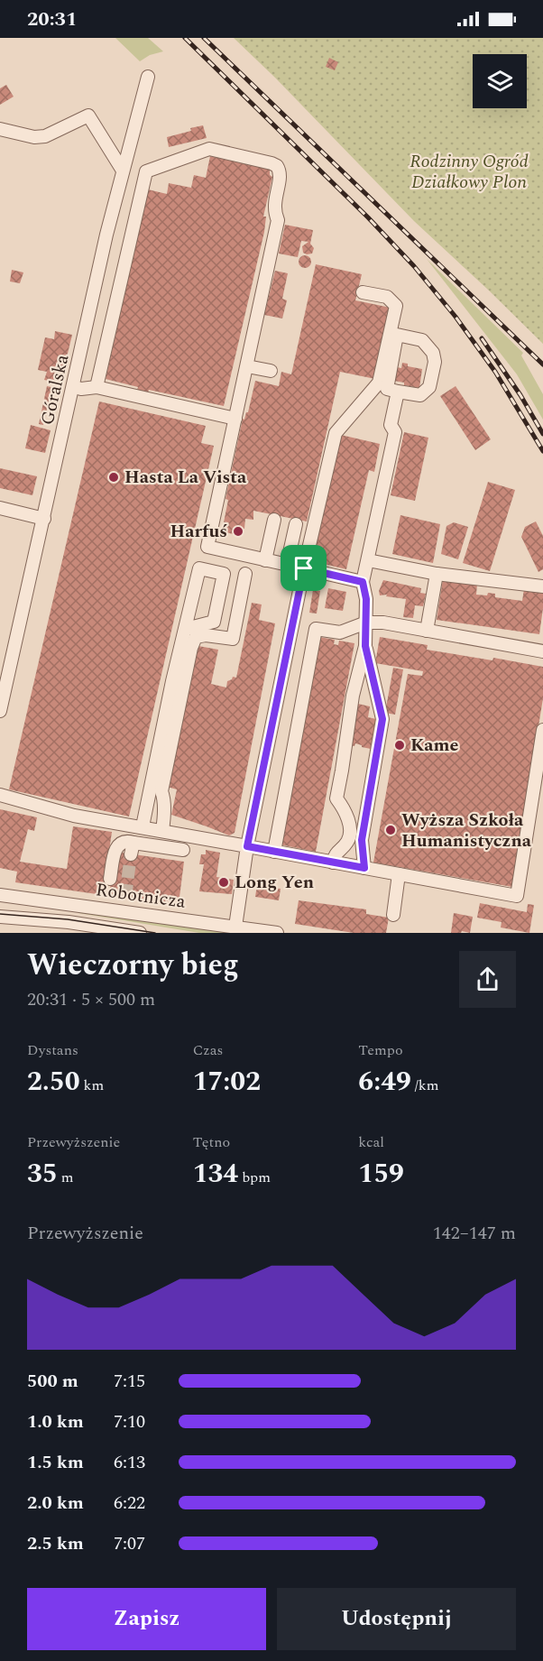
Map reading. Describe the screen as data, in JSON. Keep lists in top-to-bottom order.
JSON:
{
  "streets": {
    "street": ["Góralska", "Robotnicza"]
  },
  "parks": ["Rodzinny Ogród Działkowy Plon"],
  "places": [
    "Hasta La Vista",
    "Harfuś",
    "Kame",
    "Wyższa Szkoła Humanistyczna",
    "Long Yen"
  ],
  "page": {
    "status": "20:31",
    "heading": ["Wieczorny bieg", "20:31 · 5 × 500 m"],
    "stats": [
      ["Dystans", "2.50 km"],
      ["Czas", "17:02"],
      ["Tempo", "6:49 /km"],
      ["Przewyższenie", "35 m"],
      ["Tętno", "134 bpm"],
      ["kcal", "159"]
    ],
    "chart": ["Przewyższenie", "142–147 m"],
    "list": [
      {
        "name": "500 m",
        "note": "7:15"
      },
      {
        "name": "1.0 km",
        "note": "7:10"
      },
      {
        "name": "1.5 km",
        "note": "6:13"
      },
      {
        "name": "2.0 km",
        "note": "6:22"
      },
      {
        "name": "2.5 km",
        "note": "7:07"
      }
    ],
    "buttons": ["Zapisz", "Udostępnij"]
  }
}
